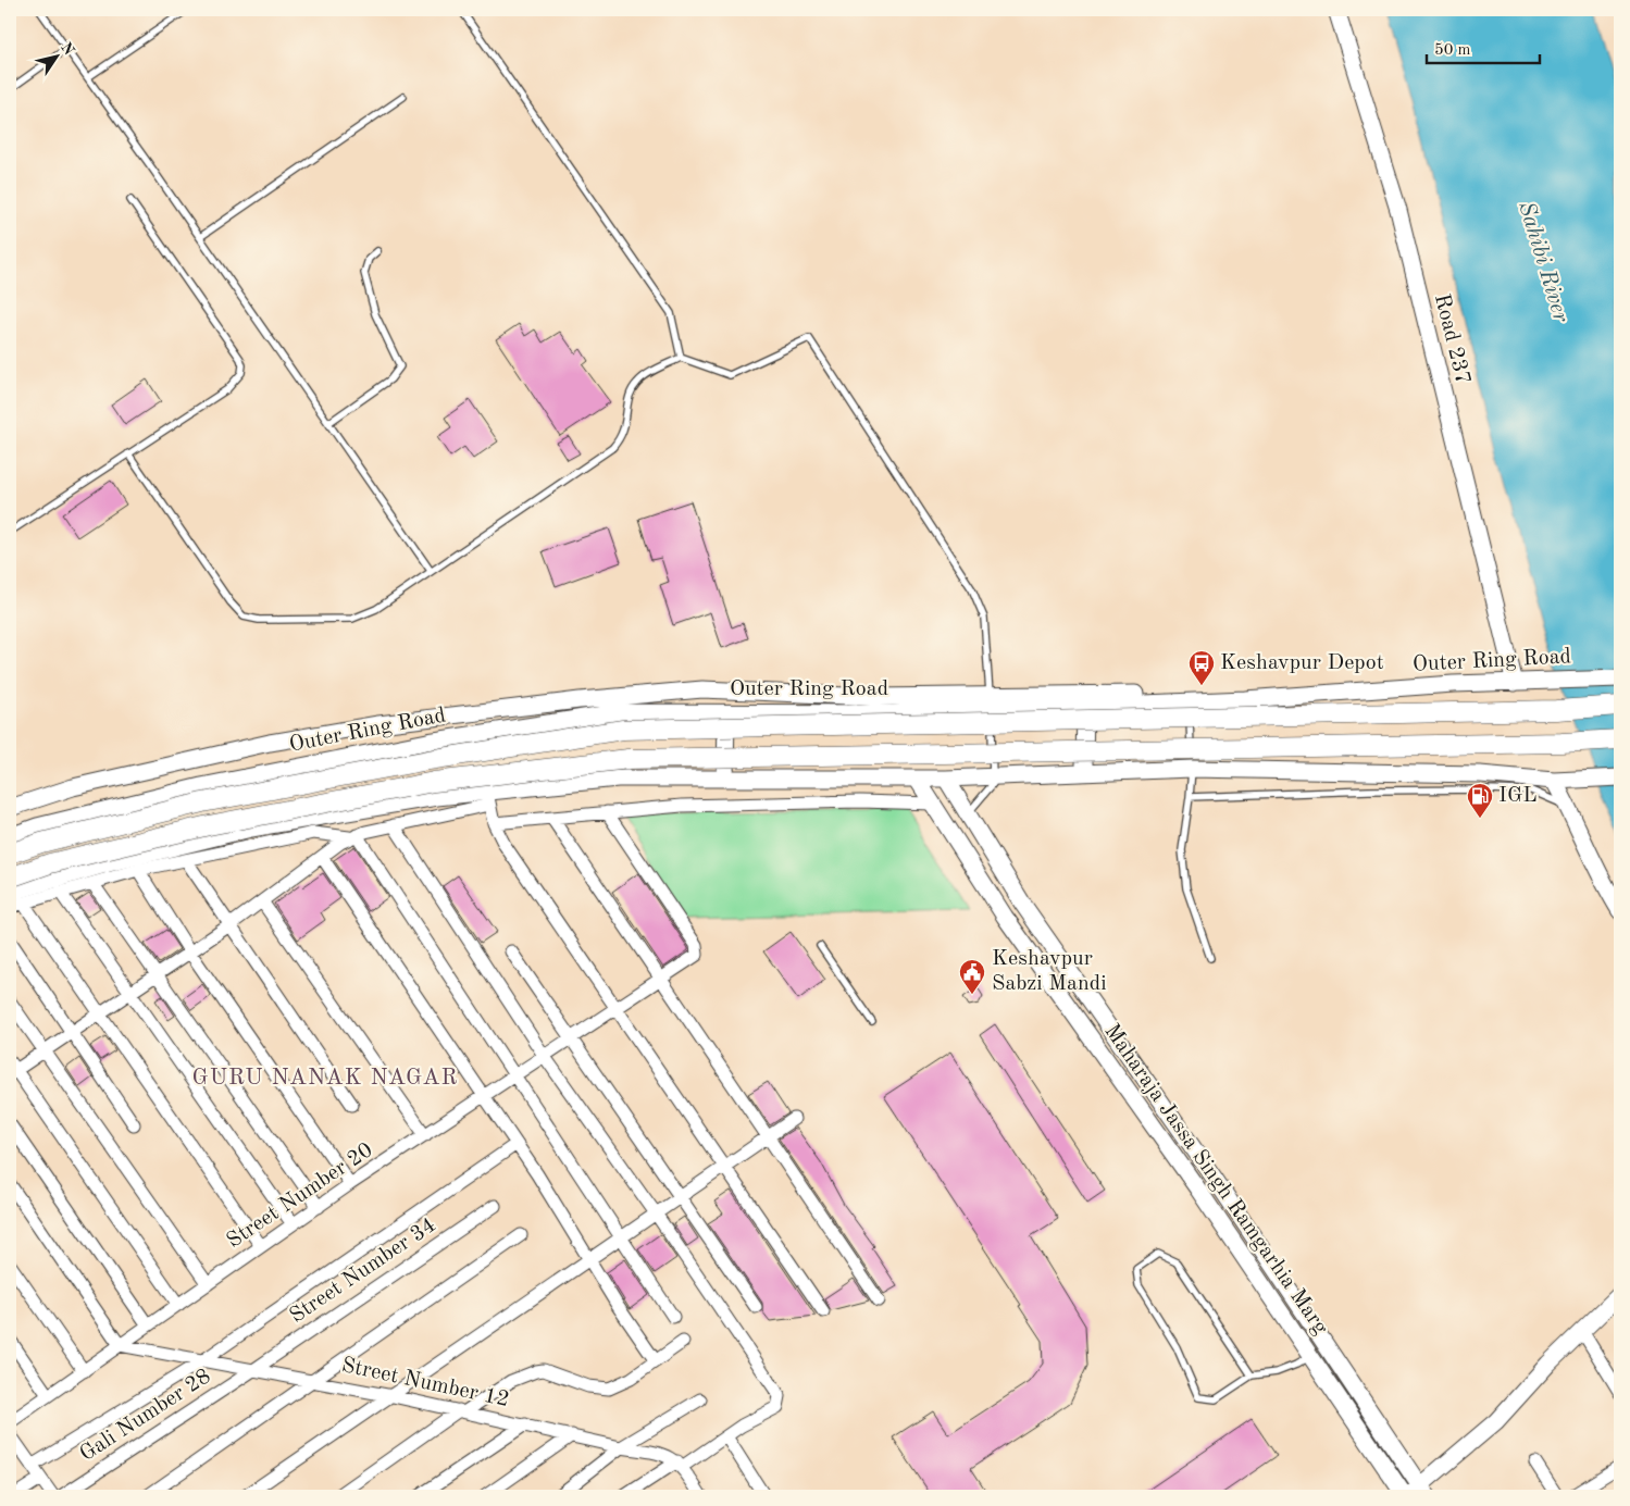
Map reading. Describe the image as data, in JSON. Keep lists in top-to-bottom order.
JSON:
{
  "streets": {
    "main road": ["Outer Ring Road"],
    "street": [
      "Road 237",
      "Maharaja Jassa Singh Ramgarhia Marg",
      "Street Number 20",
      "Street Number 34",
      "Street Number 12",
      "Gali Number 28"
    ]
  },
  "crossings": [
    ["Road 237", "Outer Ring Road"],
    ["Street Number 20", "Street Number 12"],
    ["Street Number 34", "Street Number 12"],
    ["Street Number 34", "Gali Number 28"],
    ["Street Number 12", "Gali Number 28"]
  ],
  "districts": ["GURU NANAK NAGAR"],
  "water": ["Sahibi River"],
  "places": {
    "bus stop": ["Keshavpur Depot"],
    "fuel station": ["IGL"],
    "public building": ["Keshavpur Sabzi Mandi"]
  },
  "scale_bar": "50 m",
  "north": "top right"
}
